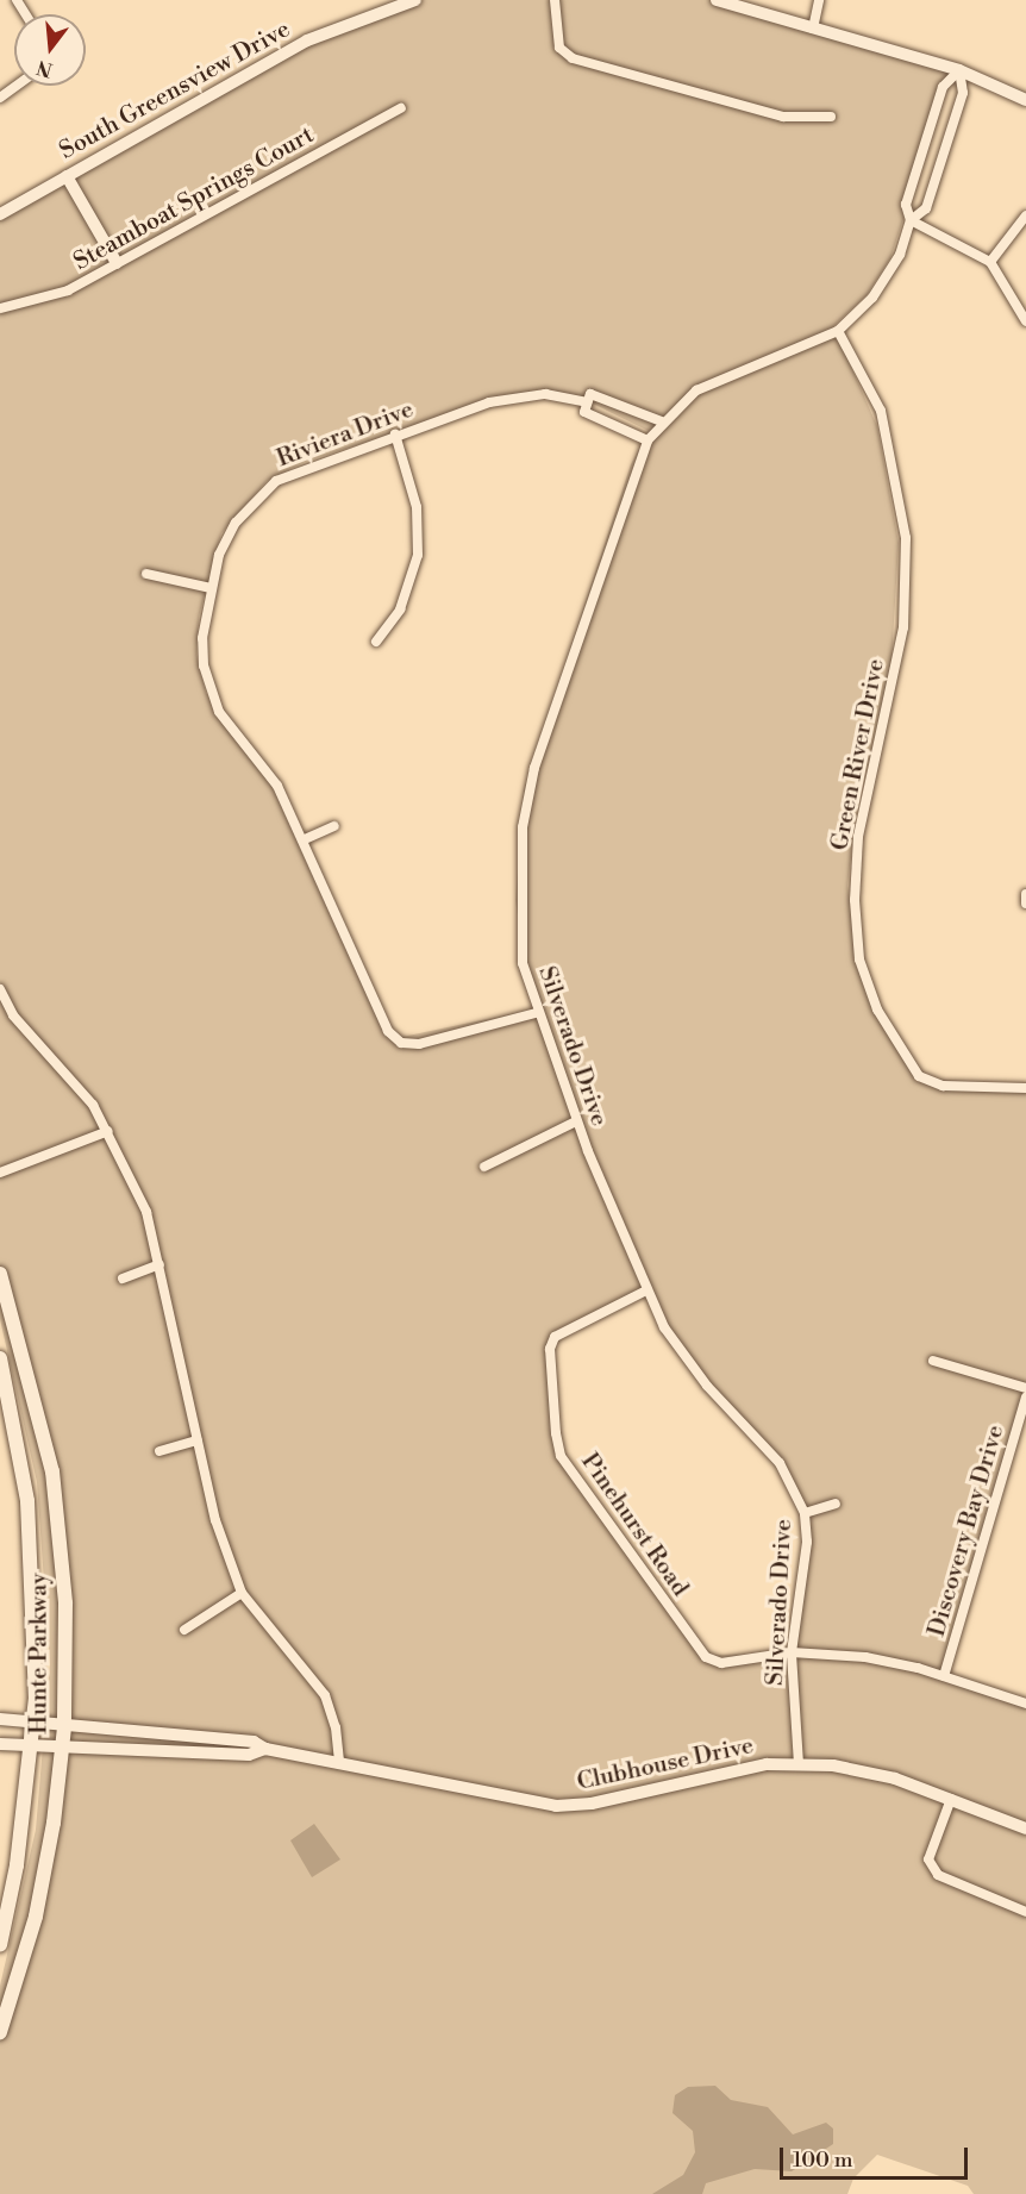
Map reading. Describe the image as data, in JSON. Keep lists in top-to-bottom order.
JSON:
{
  "streets": {
    "main road": ["Hunte Parkway"],
    "street": [
      "South Greensview Drive",
      "Steamboat Springs Court",
      "Riviera Drive",
      "Green River Drive",
      "Silverado Drive",
      "Pinehurst Road",
      "Discovery Bay Drive",
      "Clubhouse Drive"
    ]
  },
  "crossings": [
    ["Riviera Drive", "Silverado Drive"],
    ["Green River Drive", "Silverado Drive"],
    ["Silverado Drive", "Pinehurst Road"],
    ["Silverado Drive", "Clubhouse Drive"],
    ["Hunte Parkway", "Clubhouse Drive"]
  ],
  "scale_bar": "100 m",
  "north": "bottom"
}
